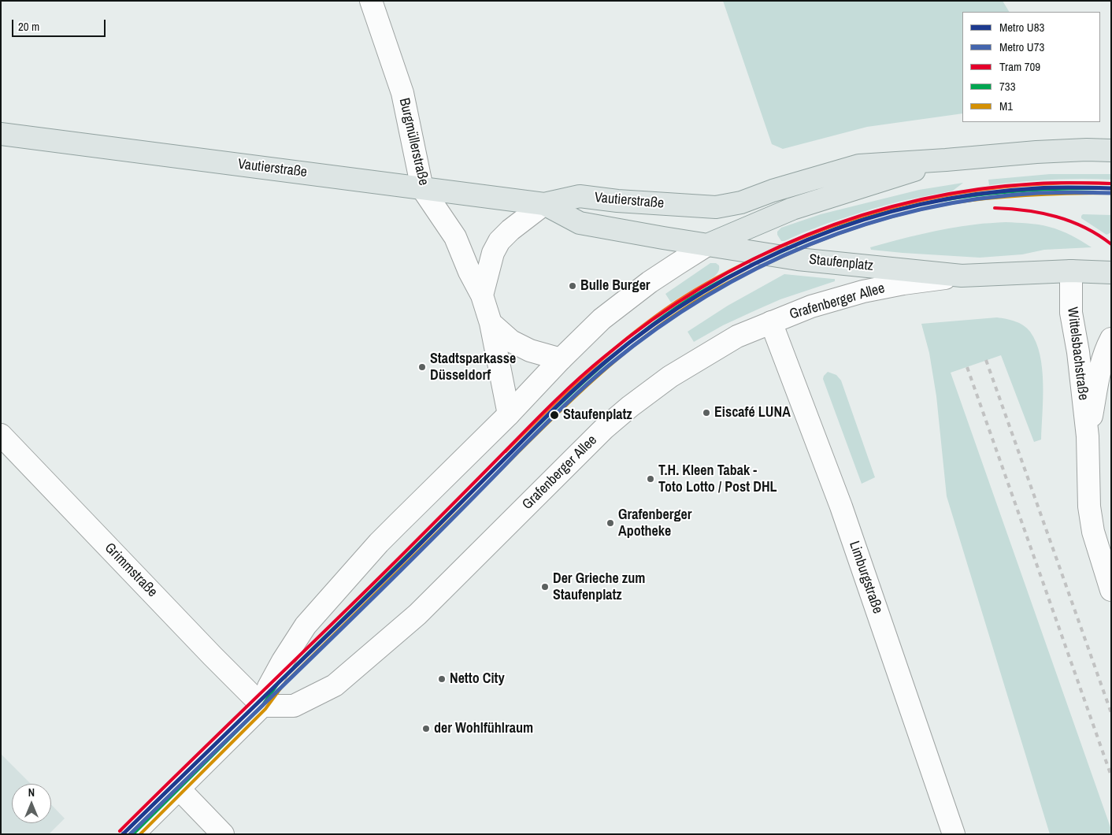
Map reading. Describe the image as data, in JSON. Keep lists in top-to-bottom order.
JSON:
{
  "streets": {
    "main road": ["Vautierstraße", "Staufenplatz"],
    "street": [
      "Burgmüllerstraße",
      "Grafenberger Allee",
      "Wittelsbachstraße",
      "Grimmstraße",
      "Limburgstraße"
    ]
  },
  "crossings": [
    ["Burgmüllerstraße", "Vautierstraße"],
    ["Vautierstraße", "Staufenplatz"],
    ["Staufenplatz", "Grafenberger Allee"],
    ["Staufenplatz", "Wittelsbachstraße"],
    ["Grafenberger Allee", "Grimmstraße"],
    ["Grafenberger Allee", "Limburgstraße"]
  ],
  "places": [
    "Bulle Burger",
    "Stadtsparkasse Düsseldorf",
    "Eiscafé LUNA",
    "Staufenplatz",
    "T.H. Kleen Tabak - Toto Lotto / Post DHL",
    "Grafenberger Apotheke",
    "Der Grieche zum Staufenplatz",
    "Netto City",
    "der Wohlfühlraum"
  ],
  "lines": [
    "tram line 709",
    "metro line U83",
    "transit line 733",
    "metro line U73",
    "transit line M1"
  ],
  "legend": [
    "Metro U83",
    "Metro U73",
    "Tram 709",
    "733",
    "M1"
  ],
  "scale_bar": "20 m",
  "north": "top"
}
